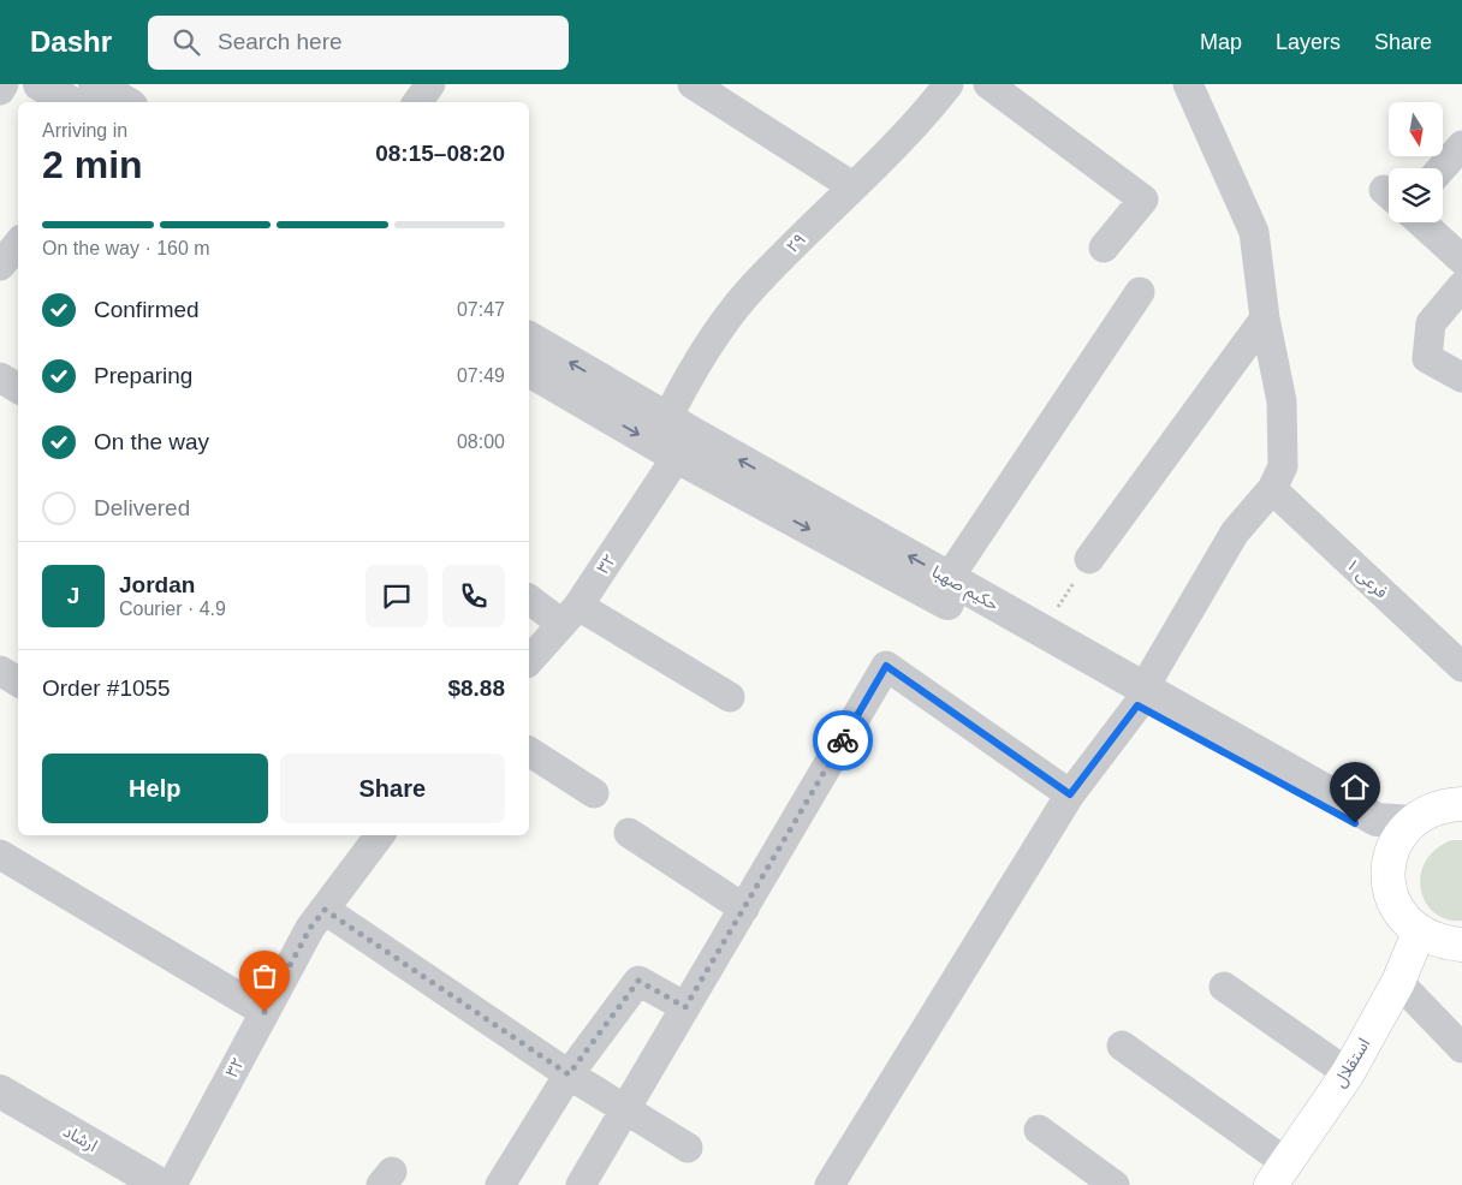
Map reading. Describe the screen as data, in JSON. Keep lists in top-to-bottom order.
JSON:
{
  "streets": {
    "main road": ["استقلال"],
    "street": [
      "۲۹",
      "۳۲",
      "فرعی ۱",
      "حکیم صهبا",
      "ارشاد"
    ]
  },
  "crossings": [
    ["۲۹", "حکیم صهبا"],
    ["۳۲", "حکیم صهبا"]
  ],
  "north": "bottom",
  "page": {
    "header": "Dashr",
    "search": "Search here",
    "nav": ["Map", "Layers", "Share"],
    "heading": ["2 min", "Arriving in", "08:15–08:20"],
    "panel": [
      "Jordan",
      "Courier · 4.9",
      "Order #1055",
      "$8.88"
    ],
    "bar": "On the way · 160 m",
    "list": [
      ["Confirmed", "07:47"],
      ["Preparing", "07:49"],
      ["On the way", "08:00"],
      "Delivered"
    ],
    "round": "J",
    "buttons": ["Help", "Share"]
  }
}
